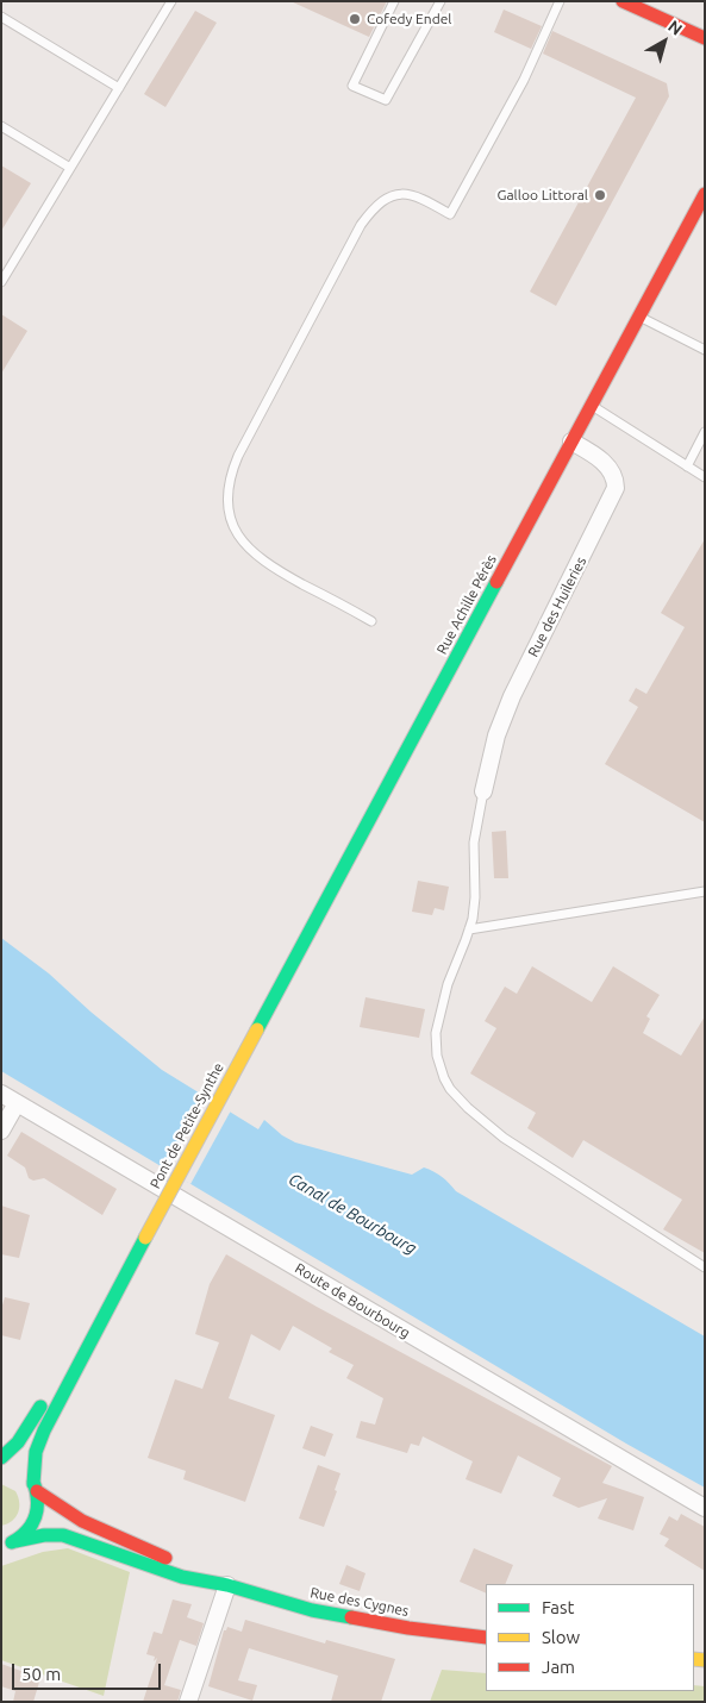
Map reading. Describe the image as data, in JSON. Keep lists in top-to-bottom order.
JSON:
{
  "streets": {
    "street": [
      "Rue Achille Pérès",
      "Rue des Huileries",
      "Pont de Petite-Synthe",
      "Route de Bourbourg",
      "Rue des Cygnes"
    ]
  },
  "crossings": [
    ["Rue Achille Pérès", "Rue des Huileries"],
    ["Rue Achille Pérès", "Pont de Petite-Synthe"]
  ],
  "water": ["Canal de Bourbourg"],
  "places": ["Cofedy Endel", "Galloo Littoral"],
  "legend": ["Fast", "Slow", "Jam"],
  "scale_bar": "50 m",
  "north": "top right"
}
